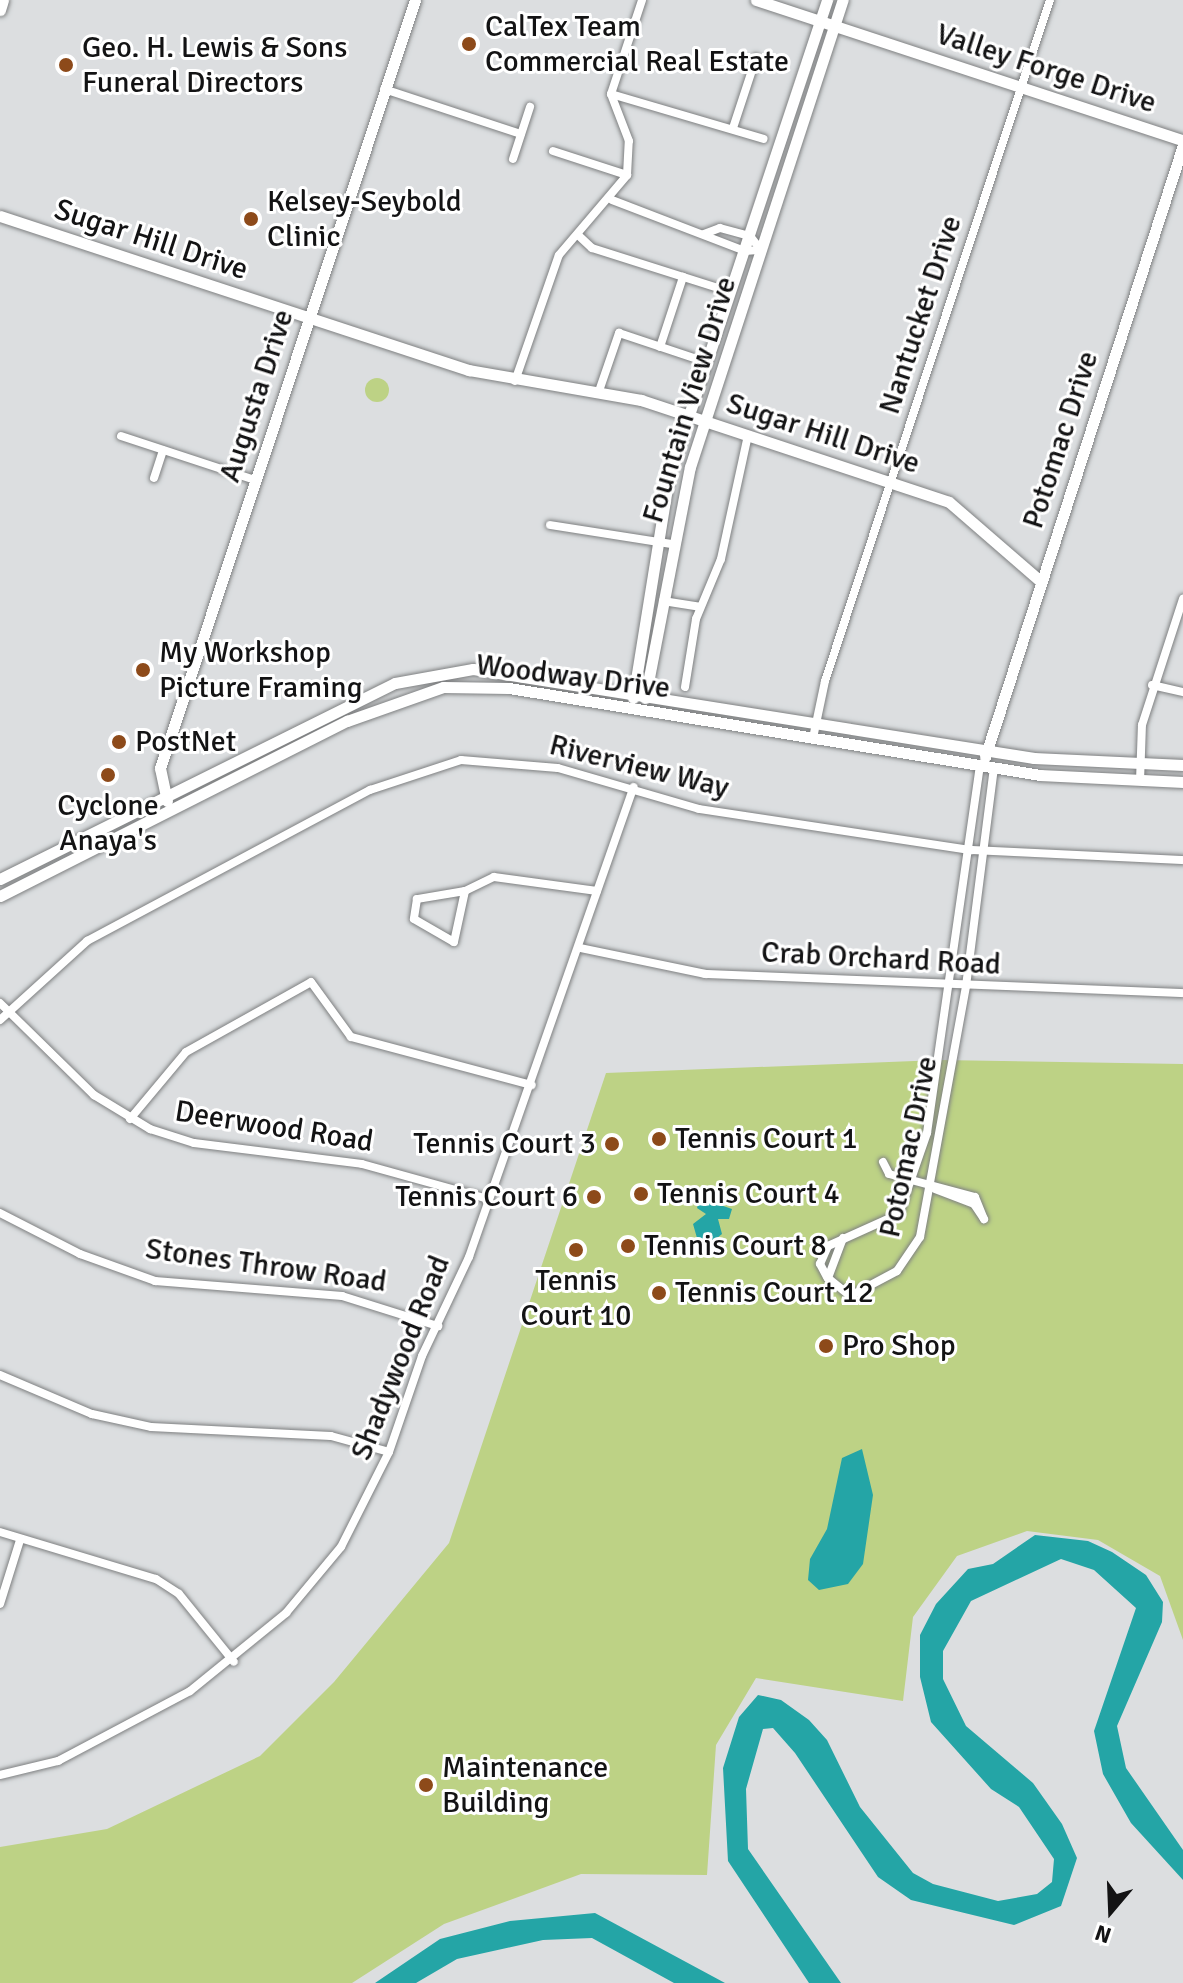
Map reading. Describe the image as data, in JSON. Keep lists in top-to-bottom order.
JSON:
{
  "streets": {
    "main road": [
      "Valley Forge Drive",
      "Sugar Hill Drive",
      "Augusta Drive",
      "Fountain View Drive",
      "Potomac Drive",
      "Woodway Drive"
    ],
    "street": [
      "Nantucket Drive",
      "Riverview Way",
      "Crab Orchard Road",
      "Deerwood Road",
      "Stones Throw Road",
      "Shadywood Road"
    ]
  },
  "crossings": [
    ["Valley Forge Drive", "Nantucket Drive"],
    ["Valley Forge Drive", "Fountain View Drive"],
    ["Valley Forge Drive", "Potomac Drive"],
    ["Sugar Hill Drive", "Nantucket Drive"],
    ["Sugar Hill Drive", "Augusta Drive"],
    ["Sugar Hill Drive", "Fountain View Drive"],
    ["Sugar Hill Drive", "Potomac Drive"],
    ["Nantucket Drive", "Woodway Drive"],
    ["Augusta Drive", "Woodway Drive"],
    ["Fountain View Drive", "Woodway Drive"],
    ["Potomac Drive", "Woodway Drive"],
    ["Potomac Drive", "Riverview Way"],
    ["Potomac Drive", "Crab Orchard Road"],
    ["Riverview Way", "Deerwood Road"],
    ["Riverview Way", "Shadywood Road"],
    ["Crab Orchard Road", "Shadywood Road"],
    ["Deerwood Road", "Shadywood Road"],
    ["Stones Throw Road", "Shadywood Road"]
  ],
  "places": [
    "CalTex Team Commercial Real Estate",
    "Geo. H. Lewis & Sons Funeral Directors",
    "Kelsey-Seybold Clinic",
    "My Workshop Picture Framing",
    "PostNet",
    "Cyclone Anaya's",
    "Tennis Court 1",
    "Tennis Court 3",
    "Tennis Court 4",
    "Tennis Court 6",
    "Tennis Court 8",
    "Tennis Court 10",
    "Tennis Court 12",
    "Pro Shop",
    "Maintenance Building"
  ],
  "north": "bottom"
}
